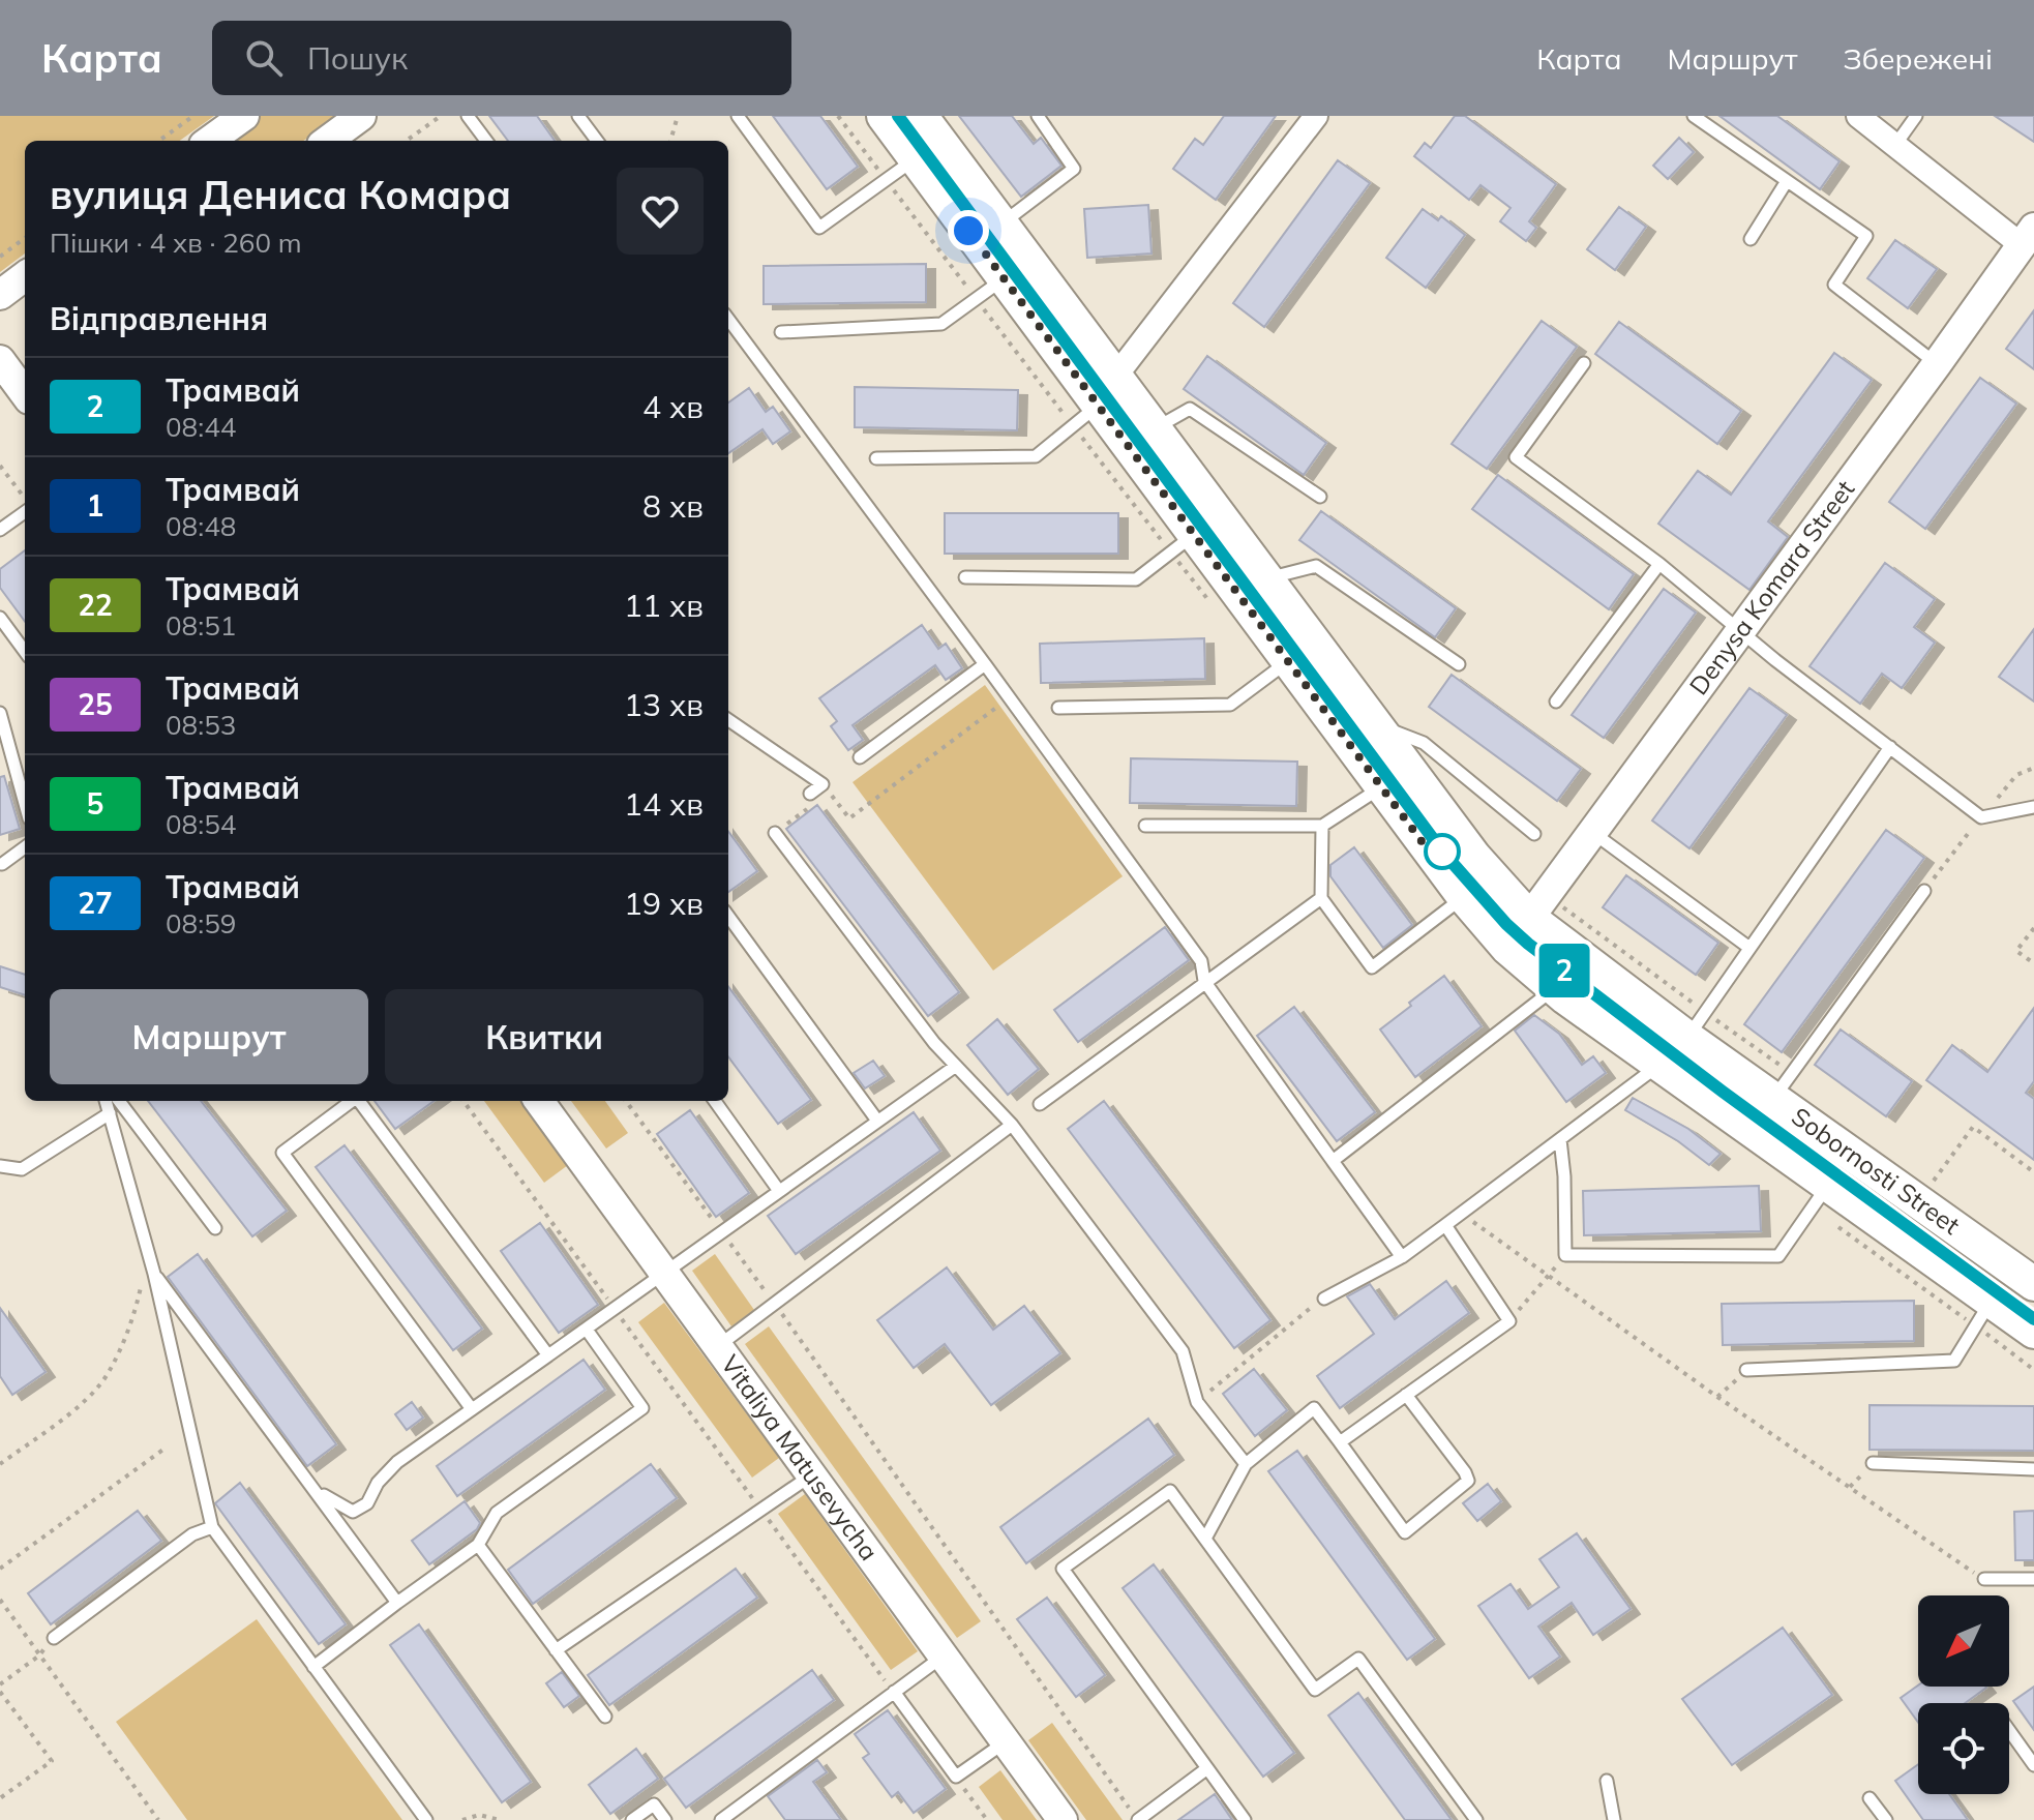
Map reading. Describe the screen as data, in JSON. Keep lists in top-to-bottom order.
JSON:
{
  "streets": {
    "main road": ["Sobornosti Street"],
    "street": ["Denysa Komara Street", "Vitaliya Matusevycha"]
  },
  "crossings": [
    ["Denysa Komara Street", "Sobornosti Street"]
  ],
  "lines": ["tram line 2"],
  "north": "bottom left",
  "page": {
    "header": "Карта",
    "search": "Пошук",
    "nav": ["Карта", "Маршрут", "Збережені"],
    "on_map": "2",
    "heading": [
      ["вулиця Дениса Комара", "Пішки · 4 хв · 260 m"],
      "Відправлення"
    ],
    "list": [
      {
        "mark": "2",
        "name": "Трамвай",
        "note": "08:44",
        "value": "4 хв"
      },
      {
        "mark": "1",
        "name": "Трамвай",
        "note": "08:48",
        "value": "8 хв"
      },
      {
        "mark": "22",
        "name": "Трамвай",
        "note": "08:51",
        "value": "11 хв"
      },
      {
        "mark": "25",
        "name": "Трамвай",
        "note": "08:53",
        "value": "13 хв"
      },
      {
        "mark": "5",
        "name": "Трамвай",
        "note": "08:54",
        "value": "14 хв"
      },
      {
        "mark": "27",
        "name": "Трамвай",
        "note": "08:59",
        "value": "19 хв"
      }
    ],
    "buttons": ["Маршрут", "Квитки"]
  }
}
